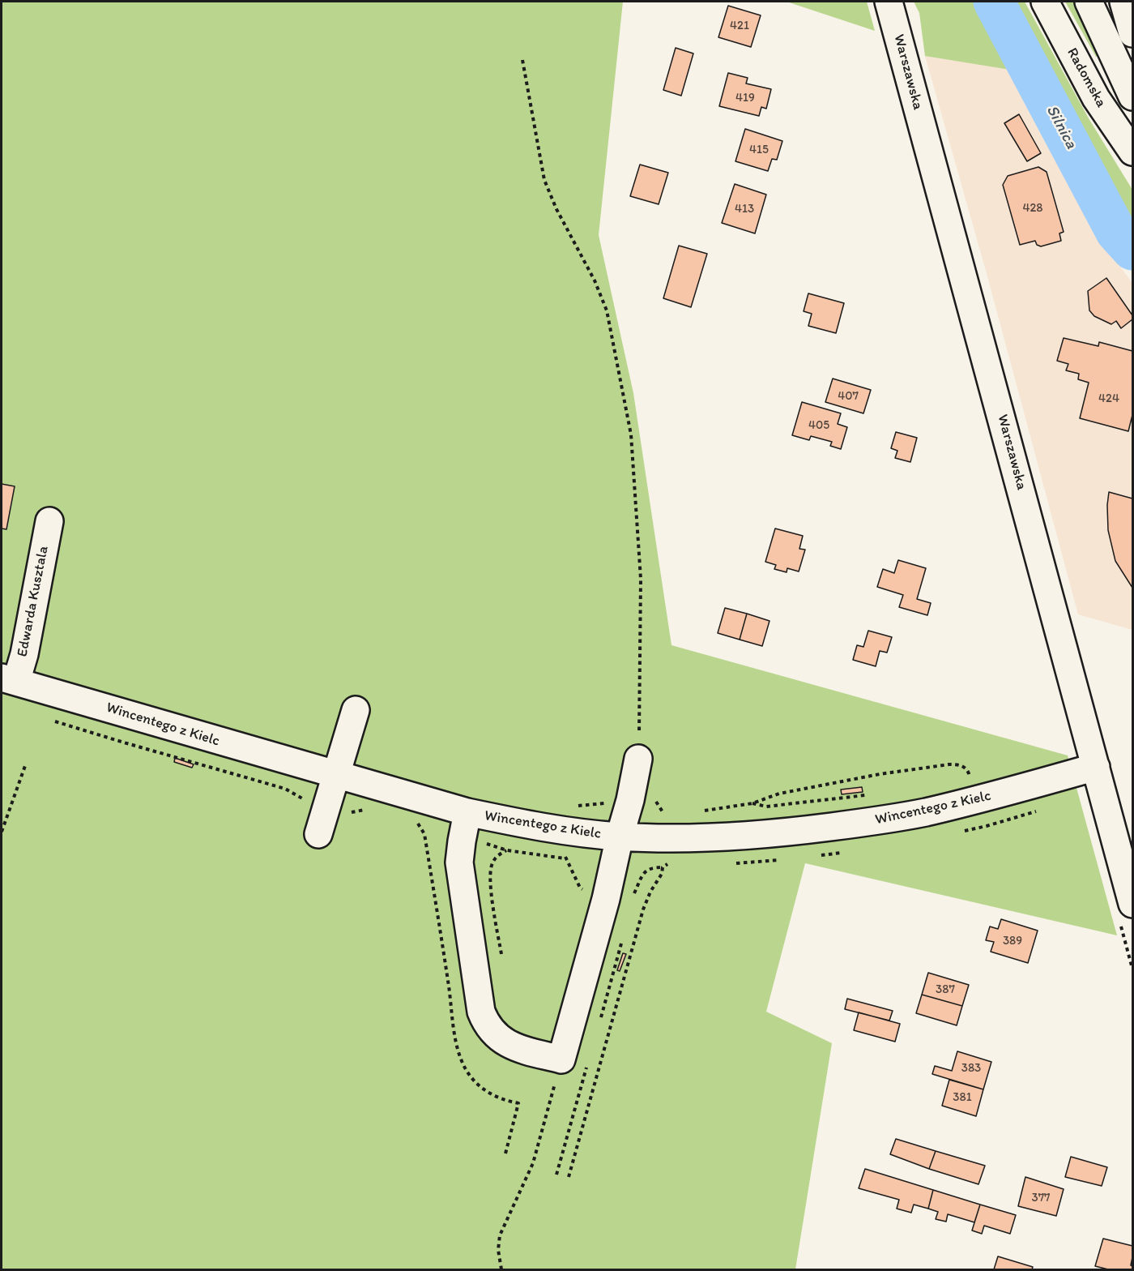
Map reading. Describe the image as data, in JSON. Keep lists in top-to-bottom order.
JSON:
{
  "streets": {
    "street": [
      "Warszawska",
      "Radomska",
      "Edwarda Kusztala",
      "Wincentego z Kielc"
    ]
  },
  "crossings": [
    ["Warszawska", "Wincentego z Kielc"],
    ["Edwarda Kusztala", "Wincentego z Kielc"]
  ],
  "water": ["Silnica"],
  "house_numbers": [
    "421",
    "419",
    "415",
    "428",
    "413",
    "407",
    "424",
    "405",
    "389",
    "387",
    "383",
    "381",
    "377"
  ]
}
